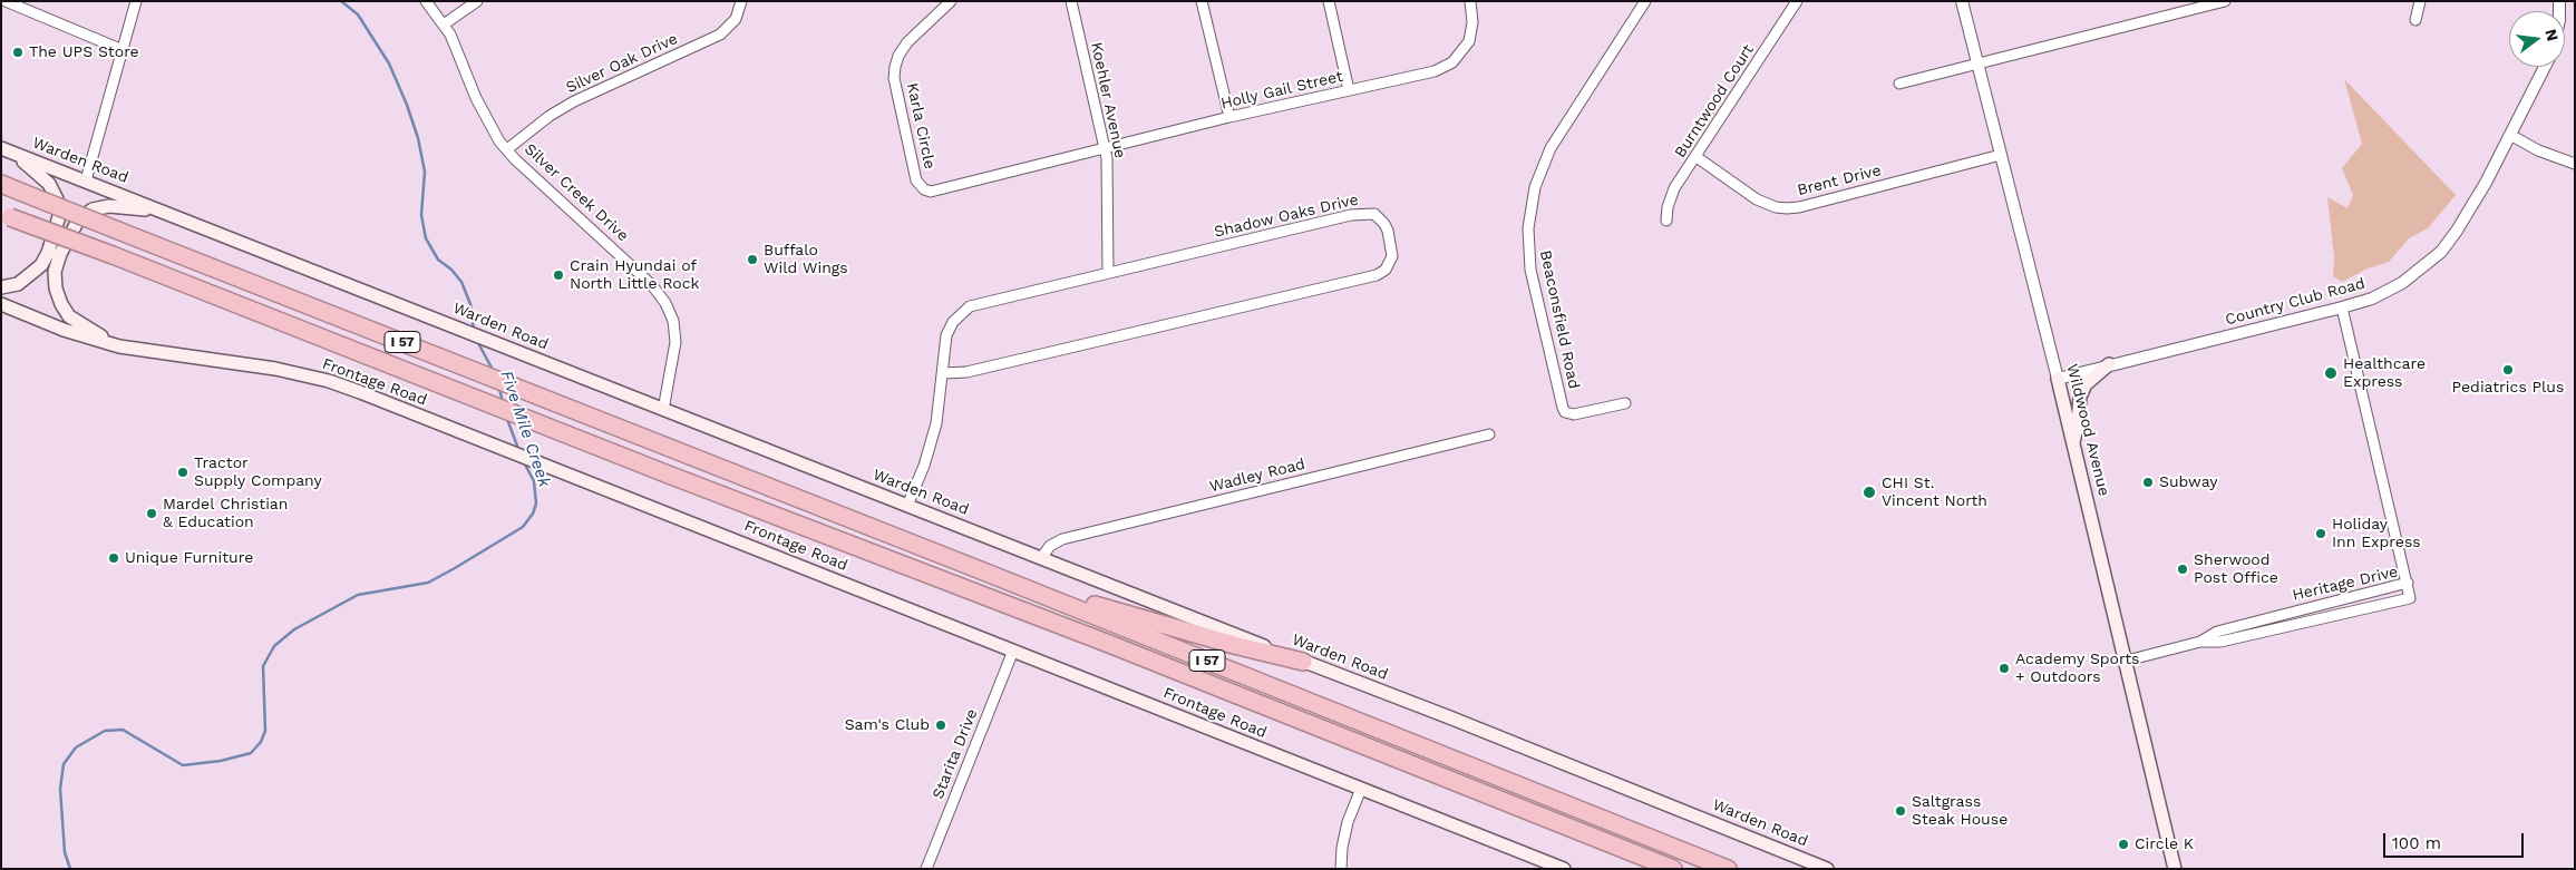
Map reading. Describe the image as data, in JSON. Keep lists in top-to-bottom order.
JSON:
{
  "streets": {
    "highway": ["I 57"],
    "main road": ["Warden Road", "Frontage Road", "Wildwood Avenue"],
    "street": [
      "Silver Oak Drive",
      "Holly Gail Street",
      "Koehler Avenue",
      "Burntwood Court",
      "Karla Circle",
      "Brent Drive",
      "Silver Creek Drive",
      "Shadow Oaks Drive",
      "Country Club Road",
      "Beaconsfield Road",
      "Wadley Road",
      "Heritage Drive",
      "Starita Drive"
    ]
  },
  "crossings": [
    ["Silver Oak Drive", "Silver Creek Drive"],
    ["Holly Gail Street", "Koehler Avenue"],
    ["Holly Gail Street", "Karla Circle"],
    ["Koehler Avenue", "Karla Circle"],
    ["Koehler Avenue", "Shadow Oaks Drive"],
    ["Burntwood Court", "Brent Drive"],
    ["Warden Road", "Silver Creek Drive"],
    ["Warden Road", "Shadow Oaks Drive"],
    ["Warden Road", "Wadley Road"],
    ["Brent Drive", "Wildwood Avenue"],
    ["Country Club Road", "Wildwood Avenue"],
    ["Frontage Road", "Starita Drive"],
    ["Wildwood Avenue", "Heritage Drive"]
  ],
  "water": ["Five Mile Creek"],
  "places": [
    "The UPS Store",
    "Buffalo Wild Wings",
    "Crain Hyundai of North Little Rock",
    "Pediatrics Plus",
    "Healthcare Express",
    "Tractor Supply Company",
    "Subway",
    "CHI St. Vincent North",
    "Mardel Christian & Education",
    "Holiday Inn Express",
    "Unique Furniture",
    "Sherwood Post Office",
    "Academy Sports + Outdoors",
    "Sam's Club",
    "Saltgrass Steak House",
    "Circle K"
  ],
  "scale_bar": "100 m",
  "north": "right"
}
